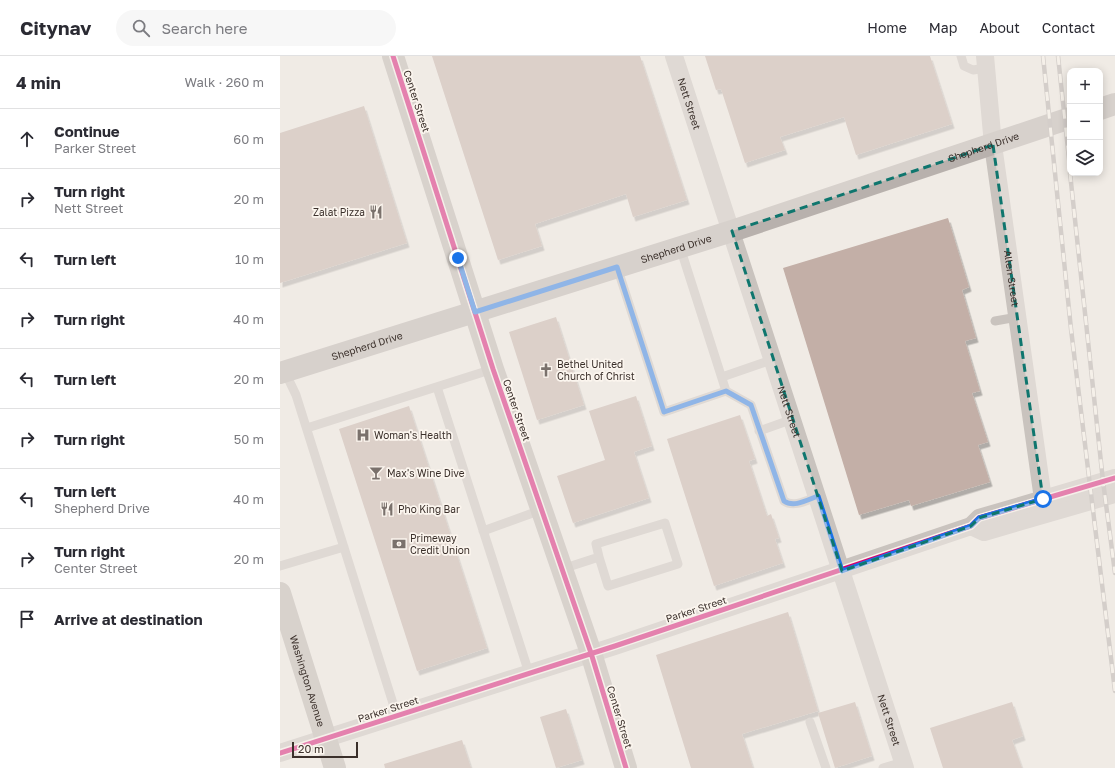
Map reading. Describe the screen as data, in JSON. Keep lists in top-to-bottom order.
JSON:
{
  "streets": {
    "main road": ["Shepherd Drive"],
    "street": [
      "Center Street",
      "Nett Street",
      "Allen Street",
      "Parker Street",
      "Washington Avenue"
    ]
  },
  "crossings": [
    ["Center Street", "Shepherd Drive"],
    ["Center Street", "Parker Street"],
    ["Nett Street", "Shepherd Drive"],
    ["Nett Street", "Parker Street"],
    ["Shepherd Drive", "Allen Street"],
    ["Allen Street", "Parker Street"],
    ["Parker Street", "Washington Avenue"]
  ],
  "places": {
    "restaurant": ["Zalat Pizza", "Pho King Bar"],
    "church": ["Bethel United Church of Christ"],
    "hospital": ["Woman's Health"],
    "bar": ["Max's Wine Dive"],
    "bank": ["Primeway Credit Union"]
  },
  "scale_bar": "20 m",
  "page": {
    "header": "Citynav",
    "search": "Search here",
    "nav": [
      "Home",
      "Map",
      "About",
      "Contact"
    ],
    "heading": ["4 min", "Walk · 260 m"],
    "map_buttons": ["+", "−"],
    "list": [
      ["Continue", "Parker Street", "60 m"],
      ["Turn right", "Nett Street", "20 m"],
      ["Turn left", "10 m"],
      ["Turn right", "40 m"],
      ["Turn left", "20 m"],
      ["Turn right", "50 m"],
      ["Turn left", "Shepherd Drive", "40 m"],
      ["Turn right", "Center Street", "20 m"],
      "Arrive at destination"
    ],
    "scale": "20 m"
  }
}
